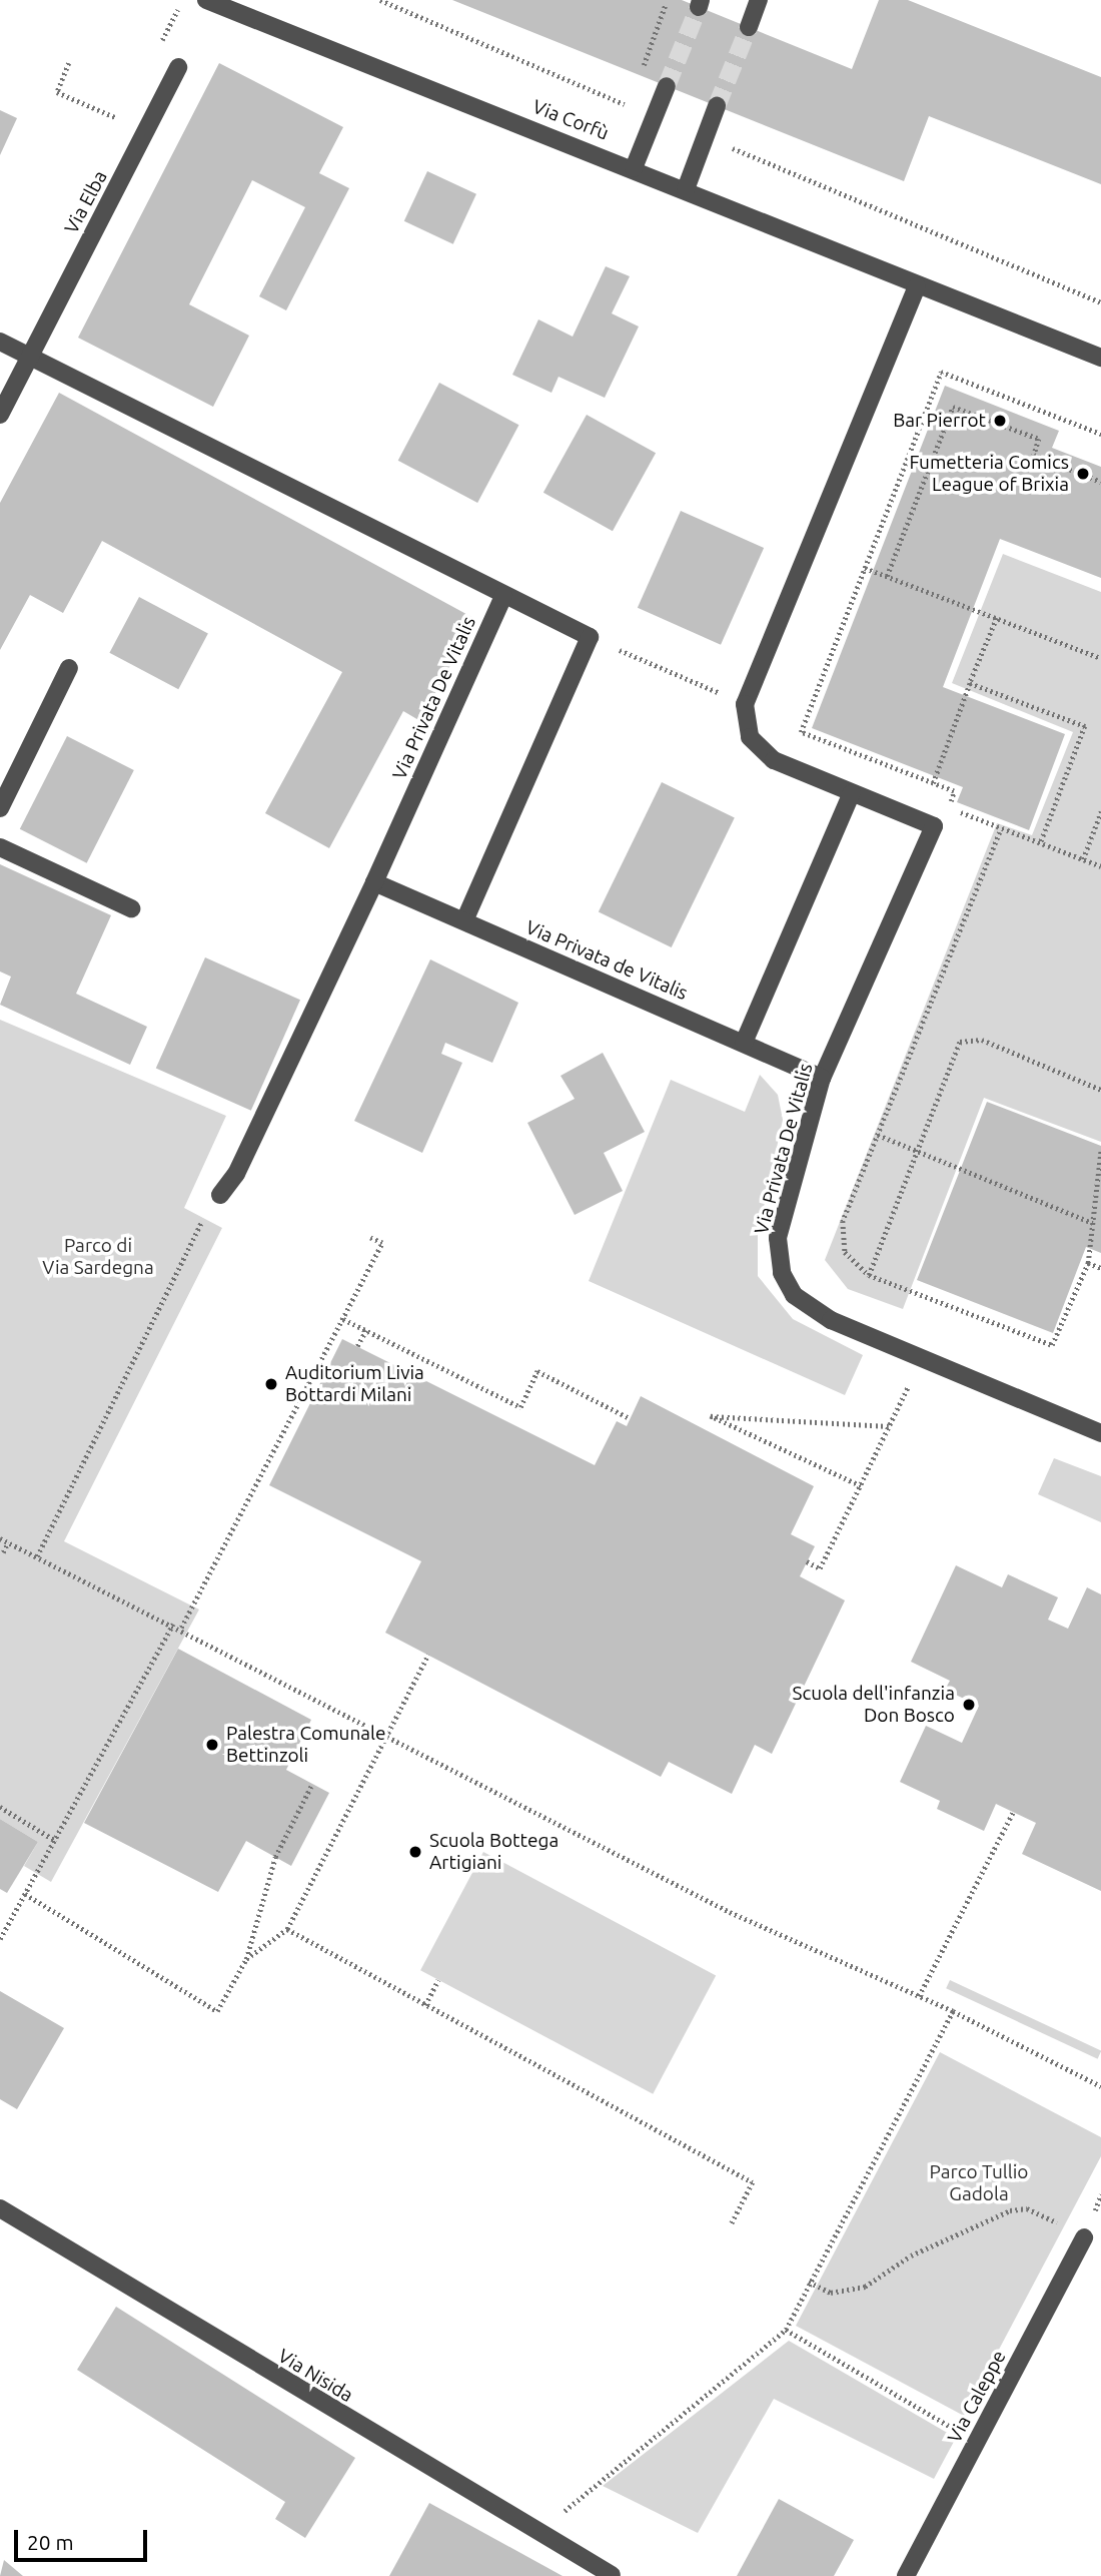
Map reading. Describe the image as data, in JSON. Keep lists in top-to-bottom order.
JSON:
{
  "streets": {
    "street": [
      "Via Corfù",
      "Via Elba",
      "Via Privata De Vitalis",
      "Via Privata de Vitalis",
      "Via Nisida",
      "Via Caleppe"
    ]
  },
  "crossings": [
    ["Via Privata De Vitalis", "Via Privata de Vitalis"]
  ],
  "parks": ["Parco di Via Sardegna", "Parco Tullio Gadola"],
  "places": [
    "Bar Pierrot",
    "Fumetteria Comics League of Brixia",
    "Auditorium Livia Bottardi Milani",
    "Scuola dell'infanzia Don Bosco",
    "Palestra Comunale Bettinzoli",
    "Scuola Bottega Artigiani"
  ],
  "scale_bar": "20 m"
}
